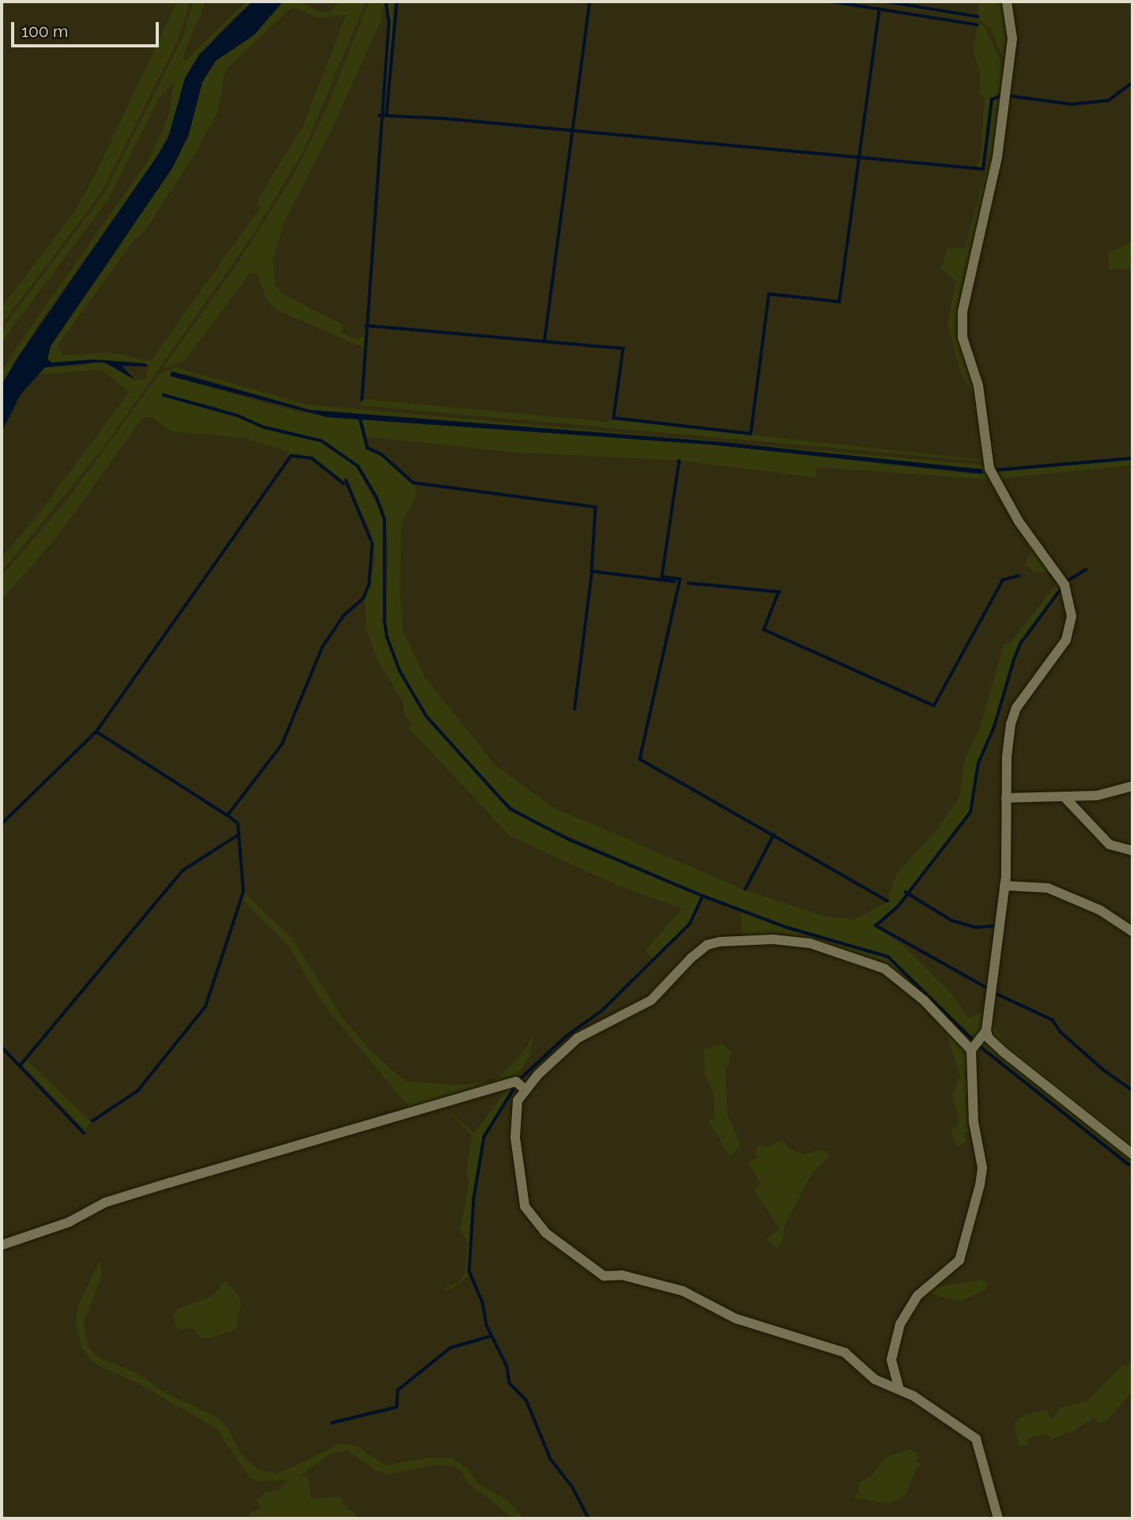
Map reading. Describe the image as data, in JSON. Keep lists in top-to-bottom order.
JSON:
{
  "scale_bar": "100 m"
}
